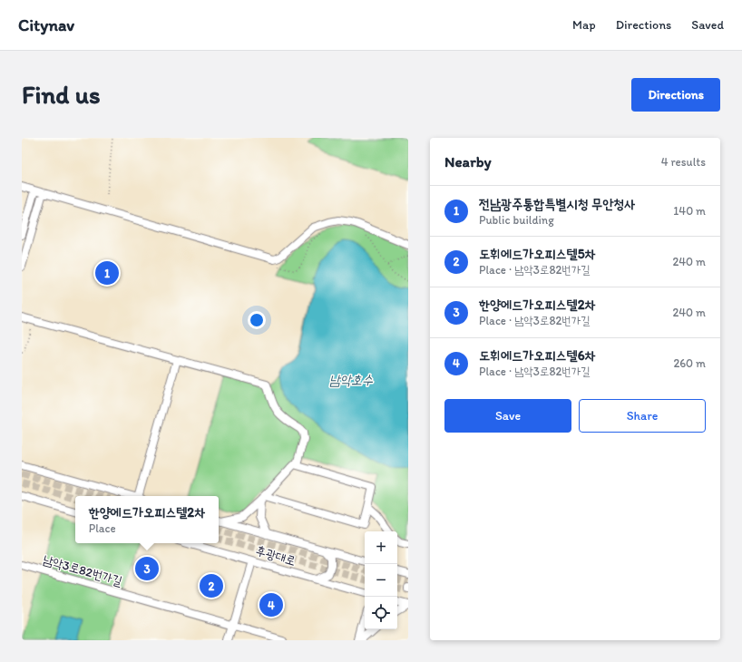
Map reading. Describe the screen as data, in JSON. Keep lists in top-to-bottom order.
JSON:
{
  "streets": {
    "street": ["후광대로", "남악3로82번가길"]
  },
  "water": ["남악호수"],
  "page": {
    "header": "Citynav",
    "nav": ["Map", "Directions", "Saved"],
    "buttons": [
      "Directions",
      ["Save", "Share"]
    ],
    "title": "Find us",
    "heading": ["Nearby", "4 results"],
    "list": [
      {
        "mark": "1",
        "name": "전남광주통합특별시청 무안청사",
        "note": "Public building",
        "value": "140 m"
      },
      {
        "mark": "2",
        "name": "도휘에드가오피스텔5차",
        "note": "Place · 남악3로82번가길",
        "value": "240 m"
      },
      {
        "mark": "3",
        "name": "한양에드가오피스텔2차",
        "note": "Place · 남악3로82번가길",
        "value": "240 m"
      },
      {
        "mark": "4",
        "name": "도휘에드가오피스텔6차",
        "note": "Place · 남악3로82번가길",
        "value": "260 m"
      }
    ],
    "pins": [
      "1",
      "3",
      "2",
      "4"
    ],
    "popup": ["한양에드가오피스텔2차", "Place"],
    "map_buttons": ["+", "−"]
  }
}
